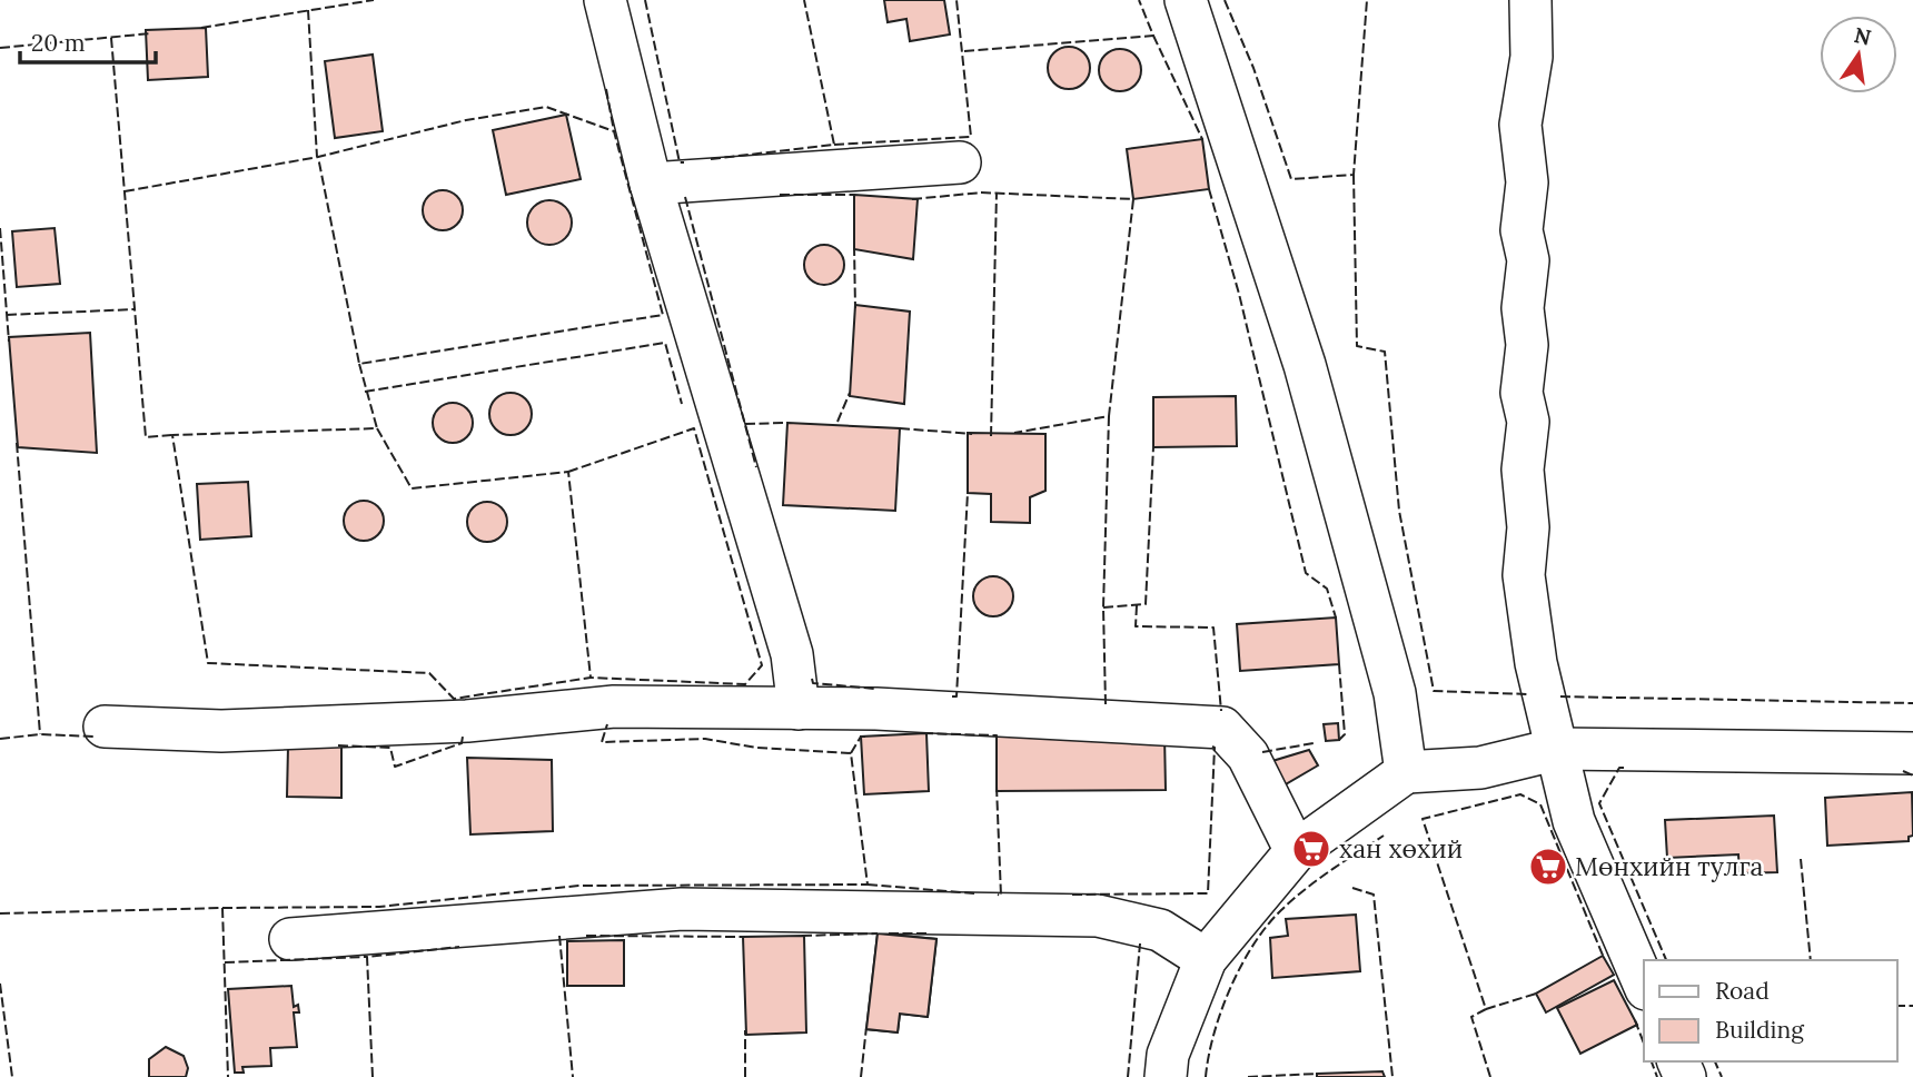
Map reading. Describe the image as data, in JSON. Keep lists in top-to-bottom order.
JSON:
{
  "places": {
    "supermarket": ["хан хөхий", "Мөнхийн тулга"]
  },
  "legend": ["Road", "Building"],
  "scale_bar": "20 m",
  "north": "top"
}
